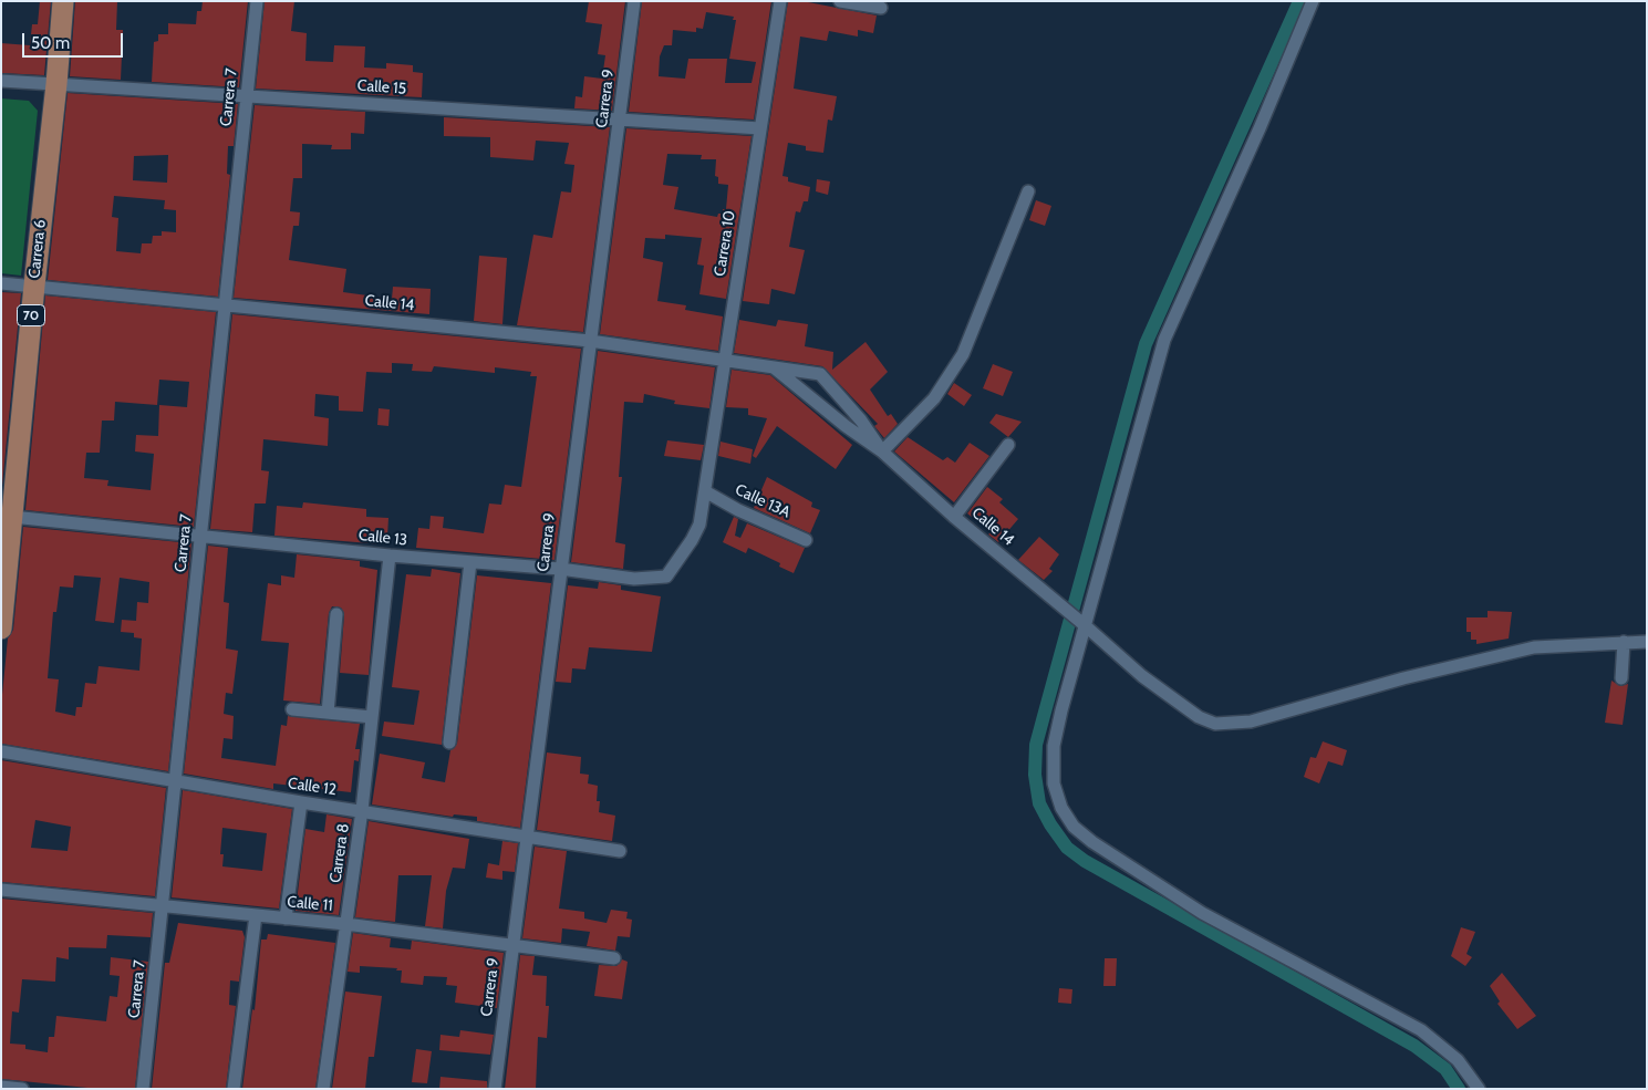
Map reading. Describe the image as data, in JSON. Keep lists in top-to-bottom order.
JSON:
{
  "streets": {
    "main road": ["Carrera 6", "70"],
    "street": [
      "Calle 15",
      "Carrera 7",
      "Carrera 9",
      "Carrera 10",
      "Calle 14",
      "Calle 13A",
      "Calle 13",
      "Calle 12",
      "Carrera 8",
      "Calle 11"
    ]
  },
  "crossings": [
    ["Calle 15", "Carrera 7"],
    ["Calle 15", "Carrera 9"],
    ["Calle 15", "Carrera 10"],
    ["Calle 15", "Carrera 6"],
    ["Carrera 7", "Calle 14"],
    ["Carrera 7", "Calle 13"],
    ["Carrera 7", "Calle 12"],
    ["Carrera 7", "Calle 11"],
    ["Carrera 9", "Calle 14"],
    ["Carrera 9", "Calle 13"],
    ["Carrera 9", "Calle 12"],
    ["Carrera 9", "Calle 11"],
    ["Carrera 10", "Calle 14"],
    ["Carrera 10", "Calle 13A"],
    ["Carrera 10", "Calle 13"],
    ["Carrera 6", "Calle 14"],
    ["Carrera 6", "Calle 13"],
    ["Calle 13A", "Calle 13"],
    ["Calle 13", "Carrera 8"],
    ["Calle 12", "Carrera 8"],
    ["Carrera 8", "Calle 11"]
  ],
  "scale_bar": "50 m"
}
